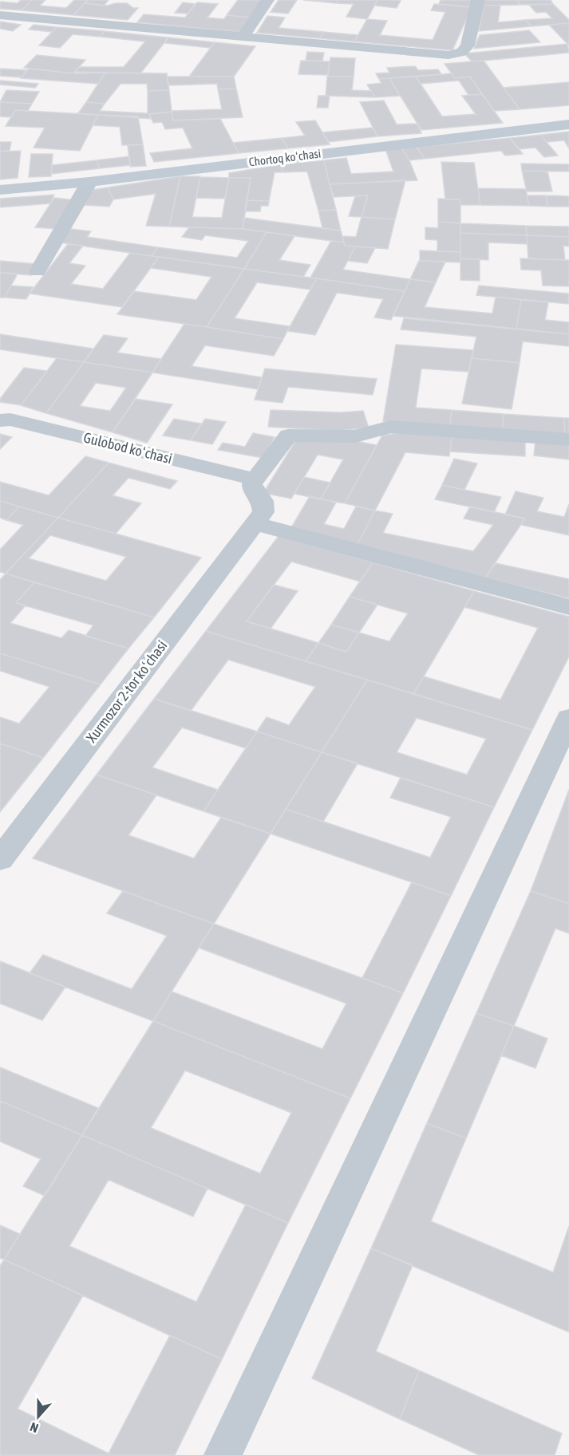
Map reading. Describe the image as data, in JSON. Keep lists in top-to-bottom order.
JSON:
{
  "streets": {
    "main road": ["Chortoq koʻchasi"],
    "street": ["Gulobod koʻchasi", "Xurmozor 2-tor koʻchasi"]
  },
  "crossings": [
    ["Gulobod koʻchasi", "Xurmozor 2-tor koʻchasi"]
  ],
  "north": "bottom"
}
